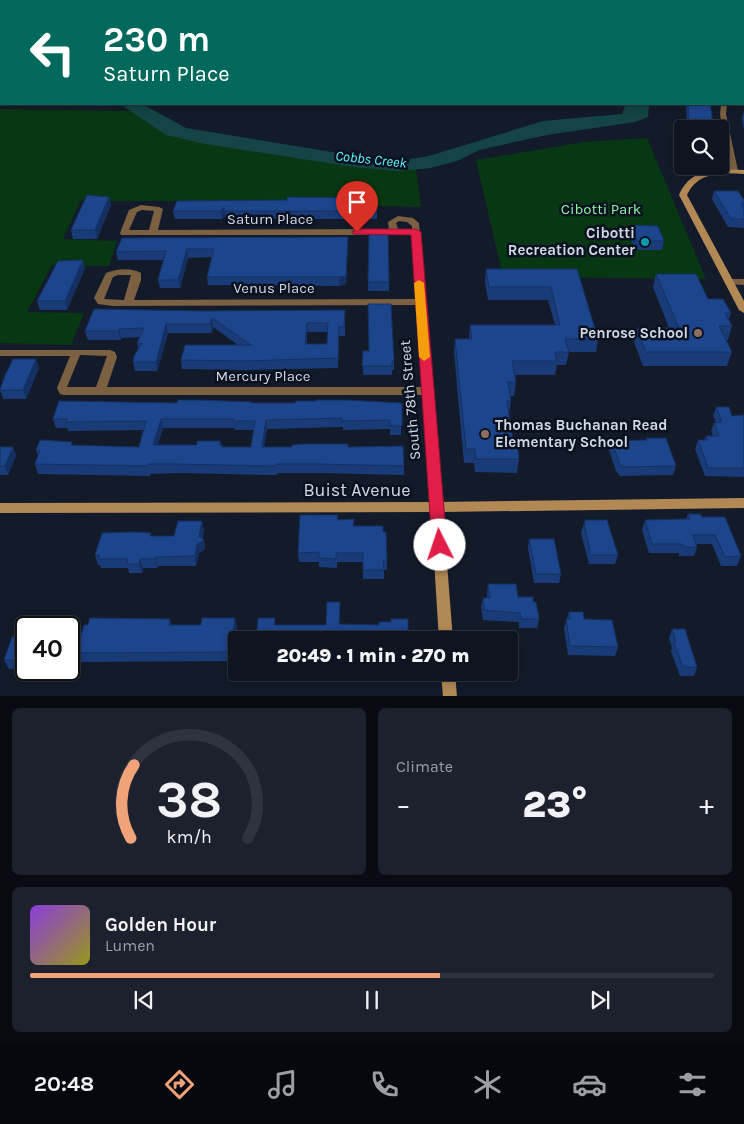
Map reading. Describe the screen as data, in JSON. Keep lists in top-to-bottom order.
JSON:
{
  "streets": {
    "street": [
      "Saturn Place",
      "Venus Place",
      "Mercury Place",
      "South 78th Street",
      "Buist Avenue"
    ]
  },
  "crossings": [
    ["Saturn Place", "South 78th Street"],
    ["Venus Place", "South 78th Street"],
    ["Mercury Place", "South 78th Street"],
    ["South 78th Street", "Buist Avenue"]
  ],
  "water": ["Cobbs Creek"],
  "parks": ["Cibotti Park"],
  "places": ["Cibotti Recreation Center", "Penrose School", "Thomas Buchanan Read Elementary School"],
  "page": {
    "turn": ["230 m", "Saturn Place"],
    "limit": "40",
    "trip": "20:49 · 1 min · 270 m",
    "tile": "Climate",
    "heat": ["−", "23°", "+"],
    "song": ["Golden Hour", "Lumen"],
    "tabs": "20:48",
    "gauge": ["38", "km/h"]
  }
}
